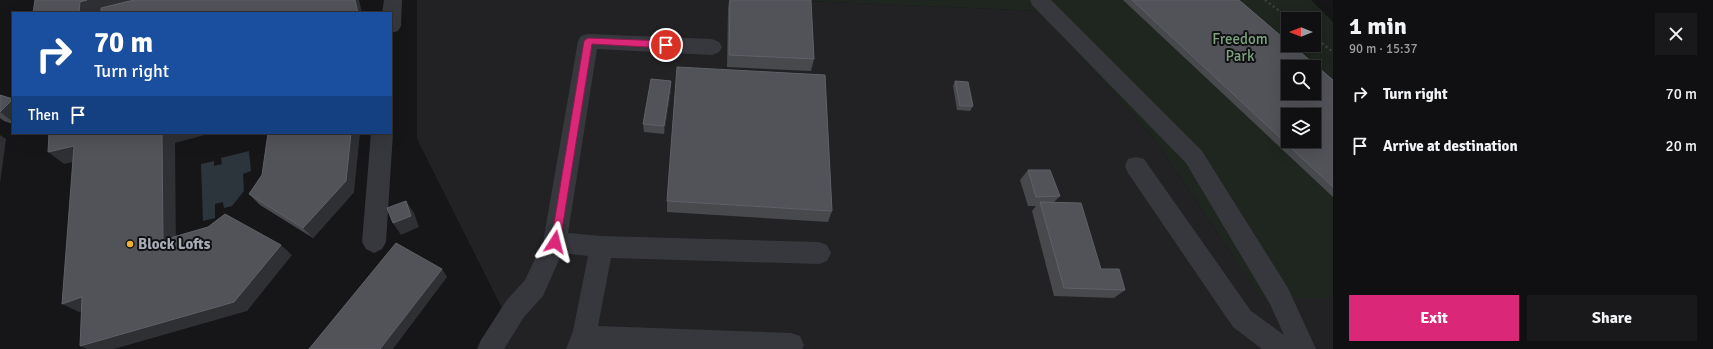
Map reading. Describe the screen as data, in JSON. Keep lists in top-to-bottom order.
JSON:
{
  "parks": ["Freedom Park"],
  "places": ["Block Lofts"],
  "north": "left",
  "page": {
    "heading": ["1 min", "90 m · 15:37"],
    "turn": ["70 m", "Turn right"],
    "list": [
      {
        "name": "Turn right",
        "value": "70 m"
      },
      {
        "name": "Arrive at destination",
        "value": "20 m"
      }
    ],
    "then": "Then",
    "buttons": ["Exit", "Share"]
  }
}
